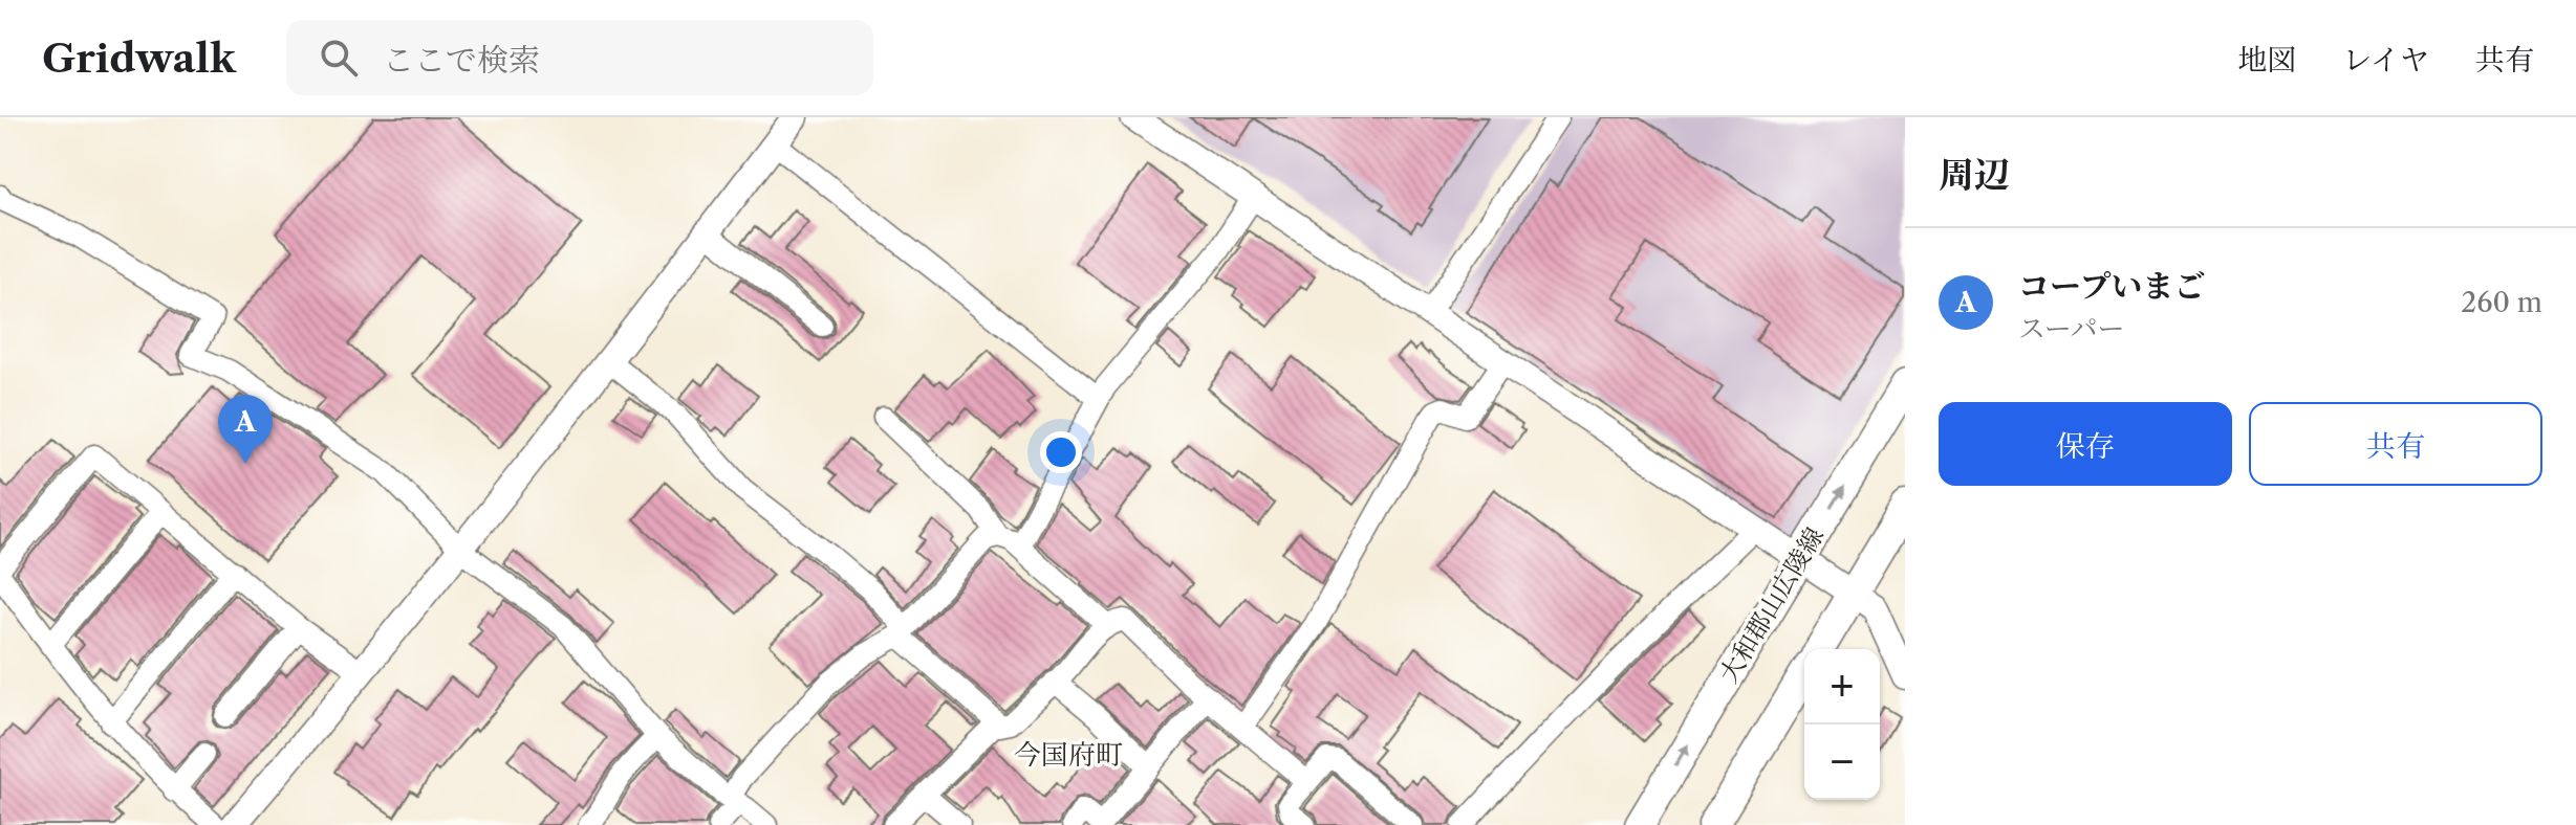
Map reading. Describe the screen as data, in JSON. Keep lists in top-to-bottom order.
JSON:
{
  "streets": {
    "main road": ["大和郡山広陵線"]
  },
  "districts": ["今国府町"],
  "page": {
    "header": "Gridwalk",
    "search": "ここで検索",
    "nav": ["地図", "レイヤ", "共有"],
    "heading": "周辺",
    "list": [
      {
        "mark": "A",
        "name": "コープいまご",
        "note": "スーパー",
        "value": "260 m"
      }
    ],
    "buttons": ["保存", "共有"],
    "pins": "A",
    "map_buttons": ["+", "−"]
  }
}
